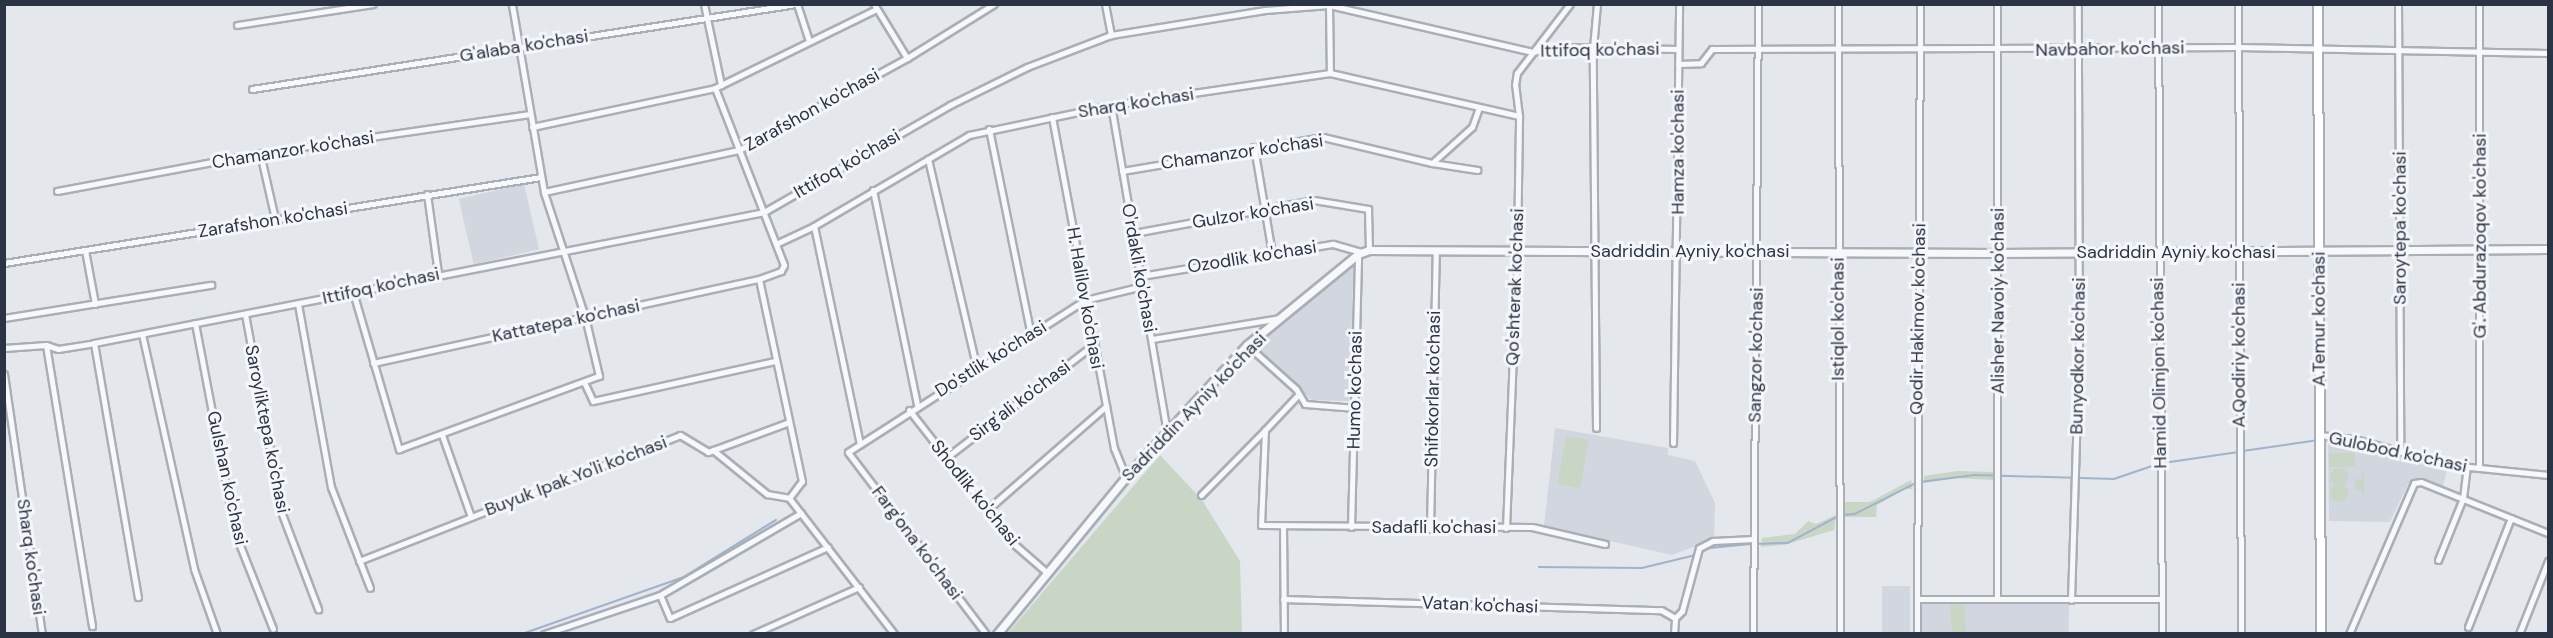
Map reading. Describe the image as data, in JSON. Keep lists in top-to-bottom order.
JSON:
{
  "streets": {
    "main road": ["A.Temur ko'chasi"],
    "street": [
      "G'alaba ko'chasi",
      "Navbahor ko'chasi",
      "Ittifoq ko'chasi",
      "Sharq ko'chasi",
      "Zarafshon ko'chasi",
      "Chamanzor ko'chasi",
      "Hamza ko'chasi",
      "Gulzor ko'chasi",
      "Saroytepa ko'chasi",
      "G'. Abdurazoqov ko'chasi",
      "Sadriddin Ayniy ko'chasi",
      "Ozodlik ko'chasi",
      "O'rdakli ko'chasi",
      "Qo'shterak ko'chasi",
      "H. Halilov ko'chasi",
      "Alisher Navoiy ko'chasi",
      "Istiqlol ko'chasi",
      "Qodir Hakimov ko'chasi",
      "Kattatepa ko'chasi",
      "Sangzor ko'chasi",
      "A.Qodiriy ko'chasi",
      "Bunyodkor ko'chasi",
      "Do'stlik ko'chasi",
      "Hamid Olimjon ko'chasi",
      "Shifokorlar ko'chasi",
      "Humo ko'chasi",
      "Sirg'ali ko'chasi",
      "Saroyliktepa ko'chasi",
      "Gulobod ko'chasi",
      "Buyuk Ipak Yo'li ko'chasi",
      "Gulshan ko'chasi",
      "Shodlik ko'chasi",
      "Sadafli ko'chasi",
      "Farg'ona ko'chasi",
      "Vatan ko'chasi"
    ]
  },
  "crossings": [
    ["Navbahor ko'chasi", "Hamza ko'chasi"],
    ["Navbahor ko'chasi", "Saroytepa ko'chasi"],
    ["Navbahor ko'chasi", "G'. Abdurazoqov ko'chasi"],
    ["Navbahor ko'chasi", "Alisher Navoiy ko'chasi"],
    ["Navbahor ko'chasi", "Istiqlol ko'chasi"],
    ["Navbahor ko'chasi", "Qodir Hakimov ko'chasi"],
    ["Navbahor ko'chasi", "A.Temur ko'chasi"],
    ["Navbahor ko'chasi", "Sangzor ko'chasi"],
    ["Navbahor ko'chasi", "A.Qodiriy ko'chasi"],
    ["Navbahor ko'chasi", "Bunyodkor ko'chasi"],
    ["Navbahor ko'chasi", "Hamid Olimjon ko'chasi"],
    ["Ittifoq ko'chasi", "Hamza ko'chasi"],
    ["Ittifoq ko'chasi", "Qo'shterak ko'chasi"],
    ["Ittifoq ko'chasi", "Saroyliktepa ko'chasi"],
    ["Ittifoq ko'chasi", "Gulshan ko'chasi"],
    ["Sharq ko'chasi", "O'rdakli ko'chasi"],
    ["Sharq ko'chasi", "Qo'shterak ko'chasi"],
    ["Sharq ko'chasi", "H. Halilov ko'chasi"],
    ["Sharq ko'chasi", "Kattatepa ko'chasi"],
    ["Chamanzor ko'chasi", "O'rdakli ko'chasi"],
    ["Hamza ko'chasi", "Sadriddin Ayniy ko'chasi"],
    ["Gulzor ko'chasi", "Sadriddin Ayniy ko'chasi"],
    ["Gulzor ko'chasi", "Ozodlik ko'chasi"],
    ["Gulzor ko'chasi", "O'rdakli ko'chasi"],
    ["Gulzor ko'chasi", "Humo ko'chasi"],
    ["Saroytepa ko'chasi", "Sadriddin Ayniy ko'chasi"],
    ["Saroytepa ko'chasi", "Gulobod ko'chasi"],
    ["G'. Abdurazoqov ko'chasi", "Sadriddin Ayniy ko'chasi"],
    ["G'. Abdurazoqov ko'chasi", "Gulobod ko'chasi"],
    ["Sadriddin Ayniy ko'chasi", "Ozodlik ko'chasi"],
    ["Sadriddin Ayniy ko'chasi", "O'rdakli ko'chasi"],
    ["Sadriddin Ayniy ko'chasi", "Qo'shterak ko'chasi"],
    ["Sadriddin Ayniy ko'chasi", "H. Halilov ko'chasi"],
    ["Sadriddin Ayniy ko'chasi", "Alisher Navoiy ko'chasi"],
    ["Sadriddin Ayniy ko'chasi", "Istiqlol ko'chasi"],
    ["Sadriddin Ayniy ko'chasi", "Qodir Hakimov ko'chasi"],
    ["Sadriddin Ayniy ko'chasi", "A.Temur ko'chasi"],
    ["Sadriddin Ayniy ko'chasi", "Sangzor ko'chasi"],
    ["Sadriddin Ayniy ko'chasi", "A.Qodiriy ko'chasi"],
    ["Sadriddin Ayniy ko'chasi", "Bunyodkor ko'chasi"],
    ["Sadriddin Ayniy ko'chasi", "Hamid Olimjon ko'chasi"],
    ["Sadriddin Ayniy ko'chasi", "Shifokorlar ko'chasi"],
    ["Sadriddin Ayniy ko'chasi", "Humo ko'chasi"],
    ["Sadriddin Ayniy ko'chasi", "Shodlik ko'chasi"],
    ["Ozodlik ko'chasi", "O'rdakli ko'chasi"],
    ["Ozodlik ko'chasi", "Humo ko'chasi"],
    ["O'rdakli ko'chasi", "Do'stlik ko'chasi"],
    ["Qo'shterak ko'chasi", "Sadafli ko'chasi"],
    ["H. Halilov ko'chasi", "Do'stlik ko'chasi"],
    ["H. Halilov ko'chasi", "Sirg'ali ko'chasi"],
    ["A.Temur ko'chasi", "Gulobod ko'chasi"],
    ["Do'stlik ko'chasi", "Shodlik ko'chasi"],
    ["Do'stlik ko'chasi", "Farg'ona ko'chasi"],
    ["Shifokorlar ko'chasi", "Sadafli ko'chasi"],
    ["Humo ko'chasi", "Sadafli ko'chasi"],
    ["Sirg'ali ko'chasi", "Shodlik ko'chasi"]
  ]
}
